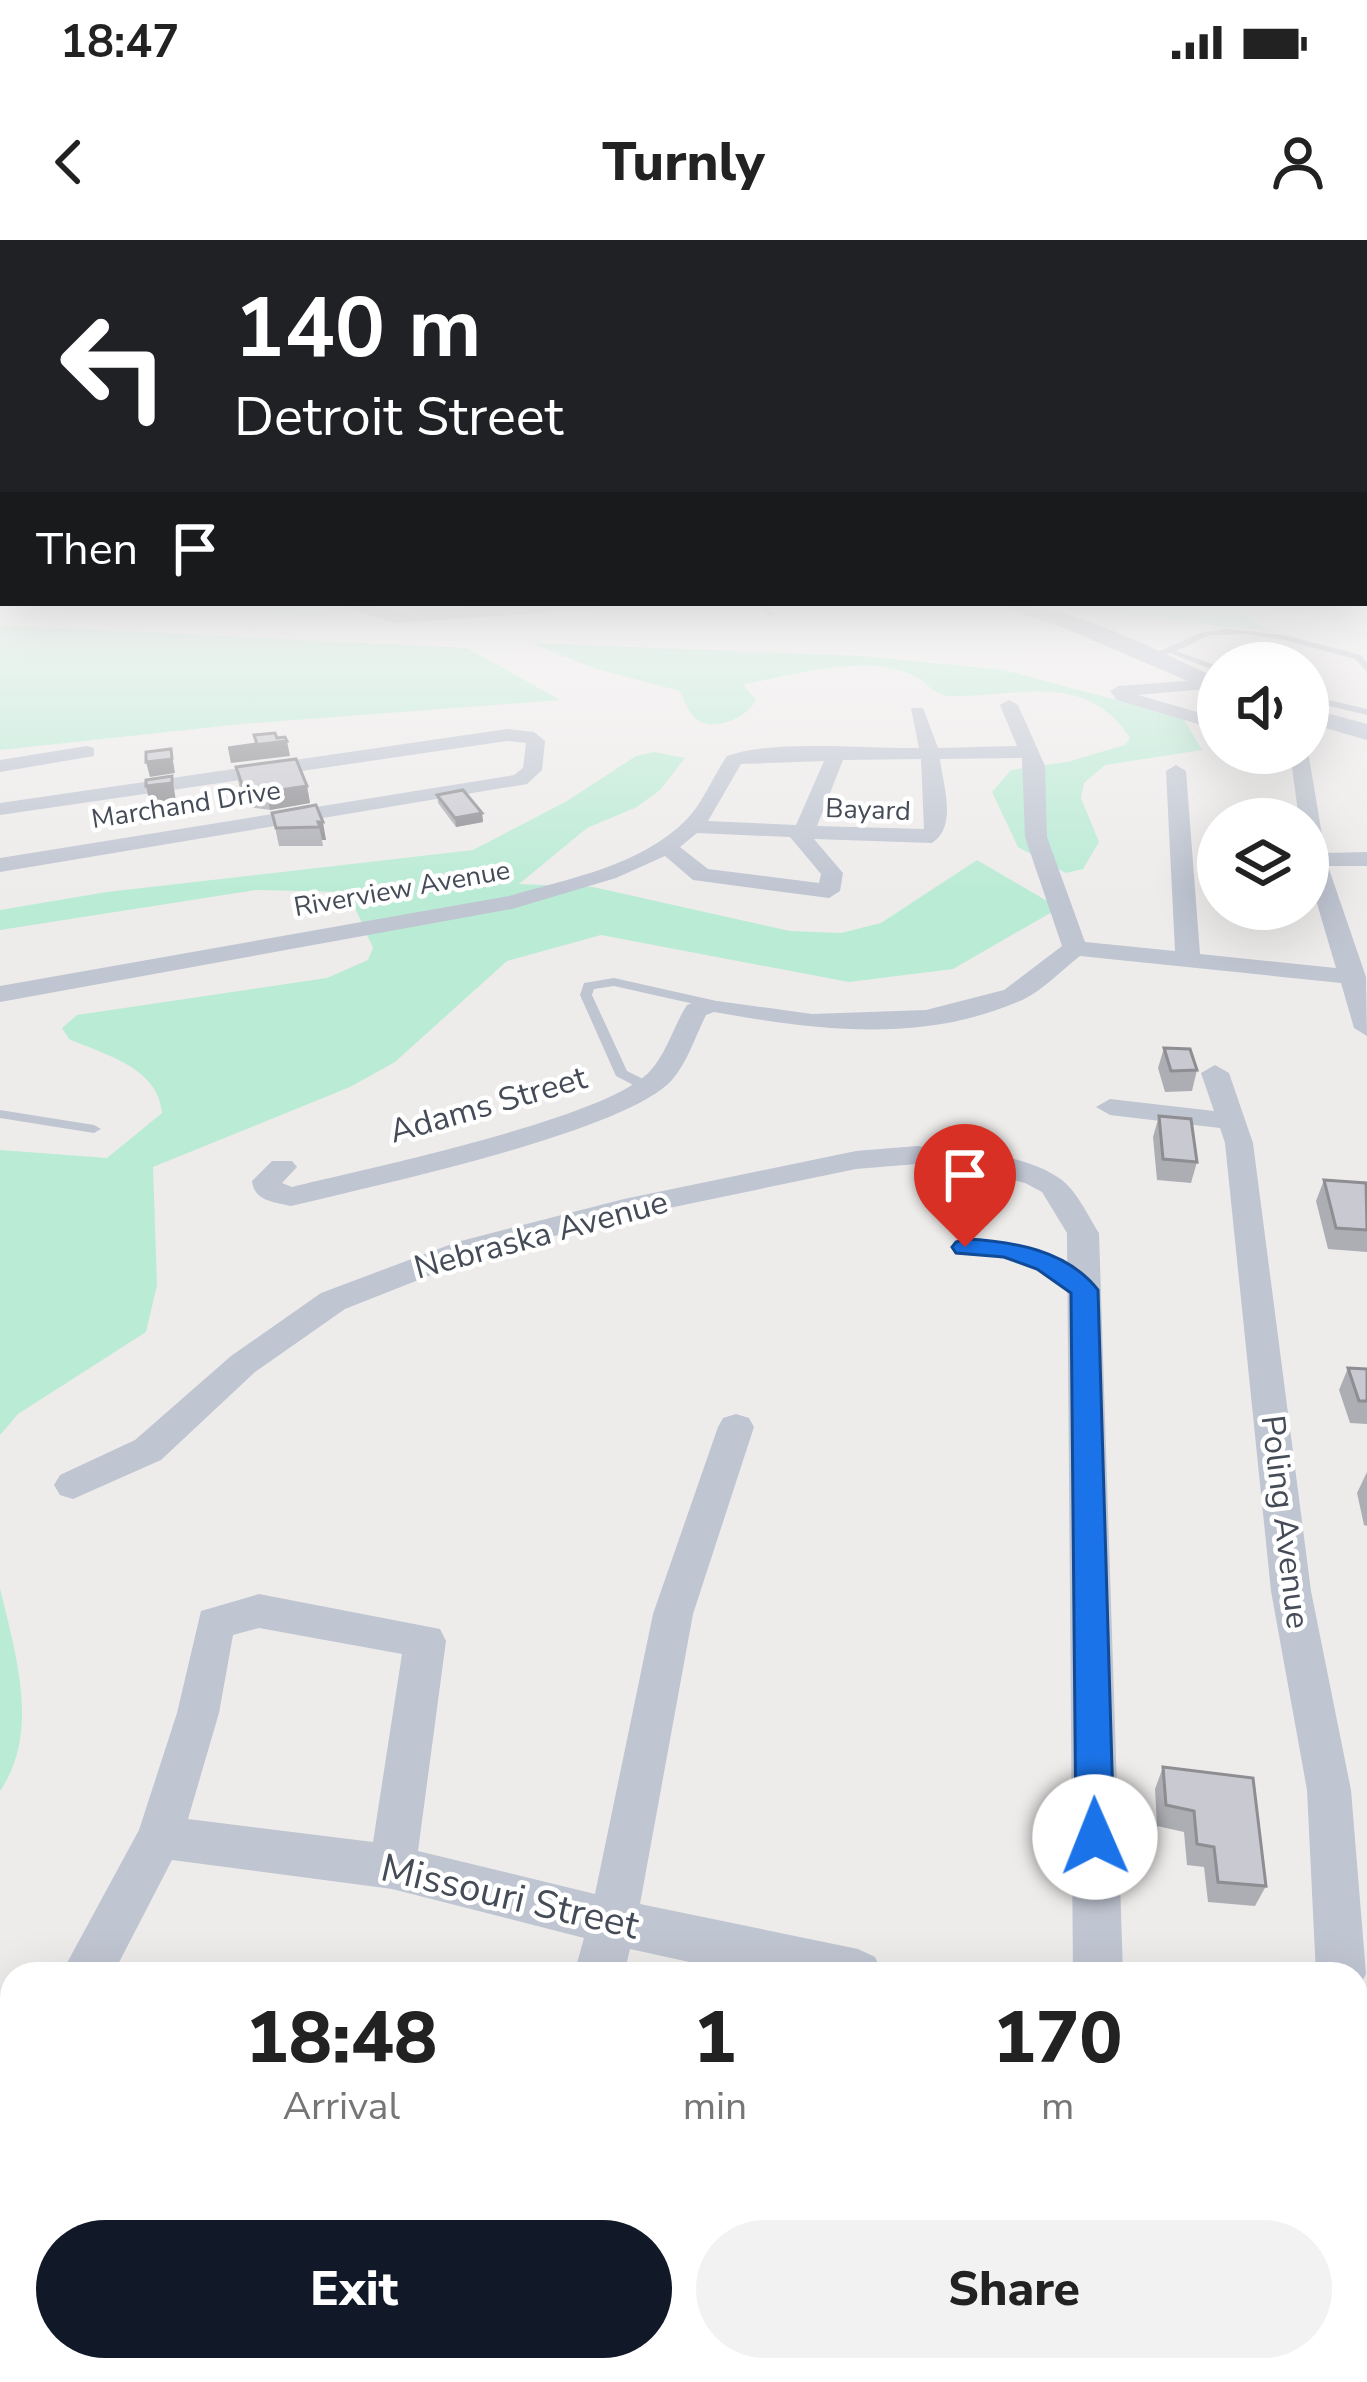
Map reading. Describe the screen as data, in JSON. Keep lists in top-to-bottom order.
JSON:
{
  "streets": {
    "street": [
      "Marchand Drive",
      "Bayard",
      "Riverview Avenue",
      "Adams Street",
      "Nebraska Avenue",
      "Poling Avenue",
      "Missouri Street"
    ]
  },
  "crossings": [
    ["Bayard", "Riverview Avenue"]
  ],
  "page": {
    "status": "18:47",
    "header": "Turnly",
    "turn": ["140 m", "Detroit Street"],
    "then": "Then",
    "eta": [
      "18:48",
      "Arrival",
      "1",
      "min",
      "170",
      "m"
    ],
    "buttons": ["Exit", "Share"]
  }
}
